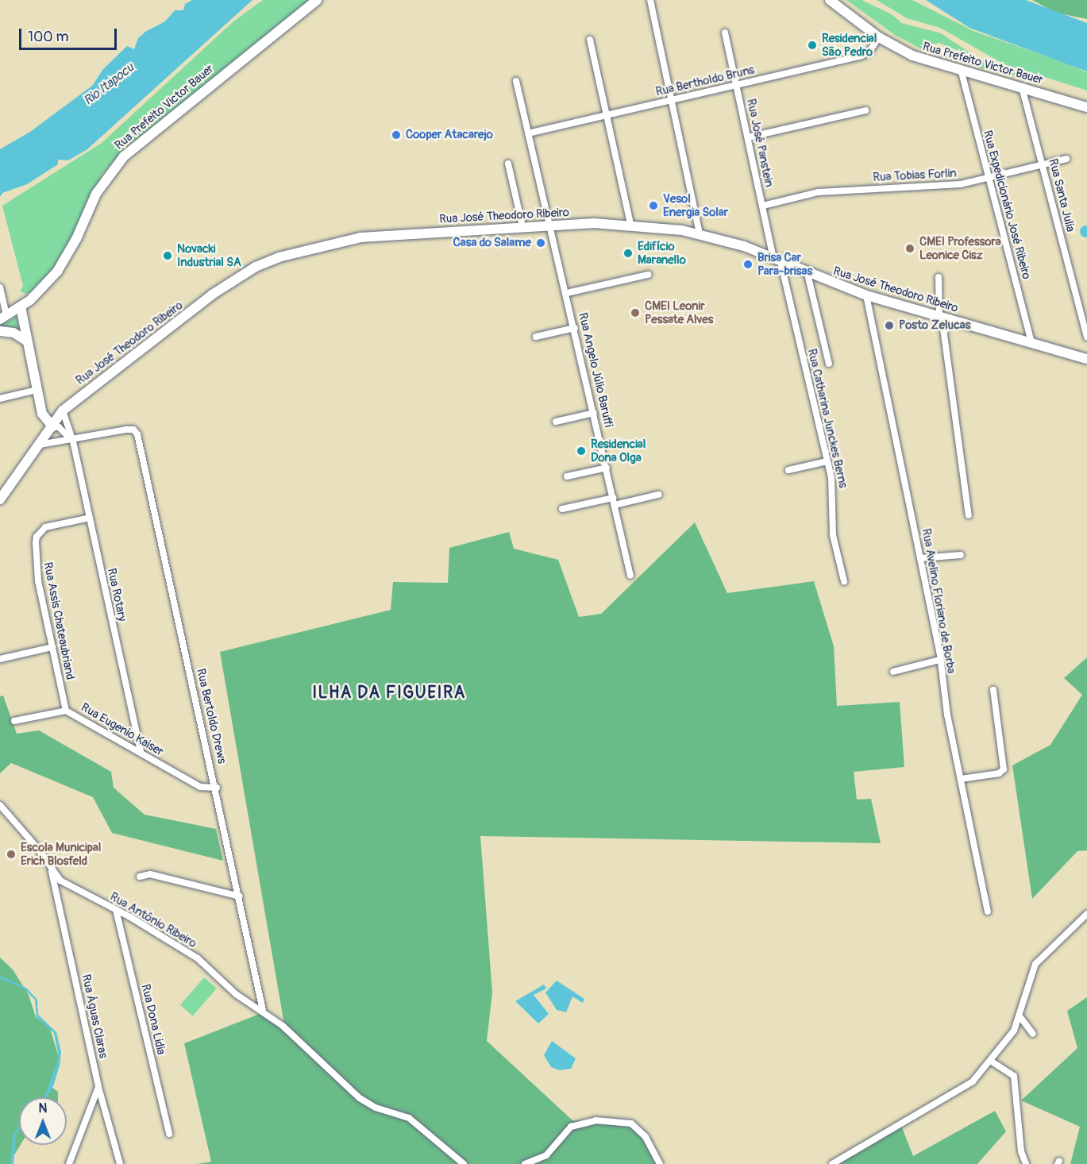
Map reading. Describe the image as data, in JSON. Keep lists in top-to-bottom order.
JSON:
{
  "streets": {
    "main road": ["Rua Prefeito Victor Bauer", "Rua José Theodoro Ribeiro"],
    "street": [
      "Rua Bertholdo Bruns",
      "Rua José Panstein",
      "Rua Tobias Forlin",
      "Rua Santa Julia",
      "Rua Expedicionário José Ribeiro",
      "Rua Angelo Júlio Baruffi",
      "Rua Catharina Junckes Berns",
      "Rua Rotary",
      "Rua Avelino Floriano de Borba",
      "Rua Assis Chateaubriand",
      "Rua Bertoldo Drews",
      "Rua Eugenio Kaiser",
      "Rua Antônio Ribeiro",
      "Rua Águas Claras",
      "Rua Dona Lidia"
    ]
  },
  "crossings": [
    ["Rua Prefeito Victor Bauer", "Rua Bertholdo Bruns"],
    ["Rua Prefeito Victor Bauer", "Rua Santa Julia"],
    ["Rua Prefeito Victor Bauer", "Rua Expedicionário José Ribeiro"],
    ["Rua Bertholdo Bruns", "Rua José Panstein"],
    ["Rua Bertholdo Bruns", "Rua Angelo Júlio Baruffi"],
    ["Rua José Panstein", "Rua Tobias Forlin"],
    ["Rua José Panstein", "Rua José Theodoro Ribeiro"],
    ["Rua José Panstein", "Rua Catharina Junckes Berns"],
    ["Rua Tobias Forlin", "Rua Santa Julia"],
    ["Rua Tobias Forlin", "Rua Expedicionário José Ribeiro"],
    ["Rua Expedicionário José Ribeiro", "Rua José Theodoro Ribeiro"],
    ["Rua José Theodoro Ribeiro", "Rua Angelo Júlio Baruffi"],
    ["Rua José Theodoro Ribeiro", "Rua Catharina Junckes Berns"],
    ["Rua José Theodoro Ribeiro", "Rua Rotary"],
    ["Rua José Theodoro Ribeiro", "Rua Avelino Floriano de Borba"],
    ["Rua Rotary", "Rua Assis Chateaubriand"],
    ["Rua Rotary", "Rua Bertoldo Drews"],
    ["Rua Rotary", "Rua Eugenio Kaiser"],
    ["Rua Assis Chateaubriand", "Rua Eugenio Kaiser"],
    ["Rua Bertoldo Drews", "Rua Eugenio Kaiser"],
    ["Rua Bertoldo Drews", "Rua Antônio Ribeiro"],
    ["Rua Antônio Ribeiro", "Rua Águas Claras"],
    ["Rua Antônio Ribeiro", "Rua Dona Lidia"]
  ],
  "districts": ["ILHA DA FIGUEIRA"],
  "water": ["Rio Itapocu"],
  "places": [
    "Residencial São Pedro",
    "Cooper Atacarejo",
    "Vesol Energia Solar",
    "Casa do Salame",
    "CMEI Professora Leonice Cisz",
    "Edifício Maranello",
    "Novacki Industrial SA",
    "Brisa Car Para-brisas",
    "CMEI Leonir Pessate Alves",
    "Posto Zelucas",
    "Residencial Dona Olga",
    "Escola Municipal Erich Blosfeld"
  ],
  "scale_bar": "100 m",
  "north": "top"
}
